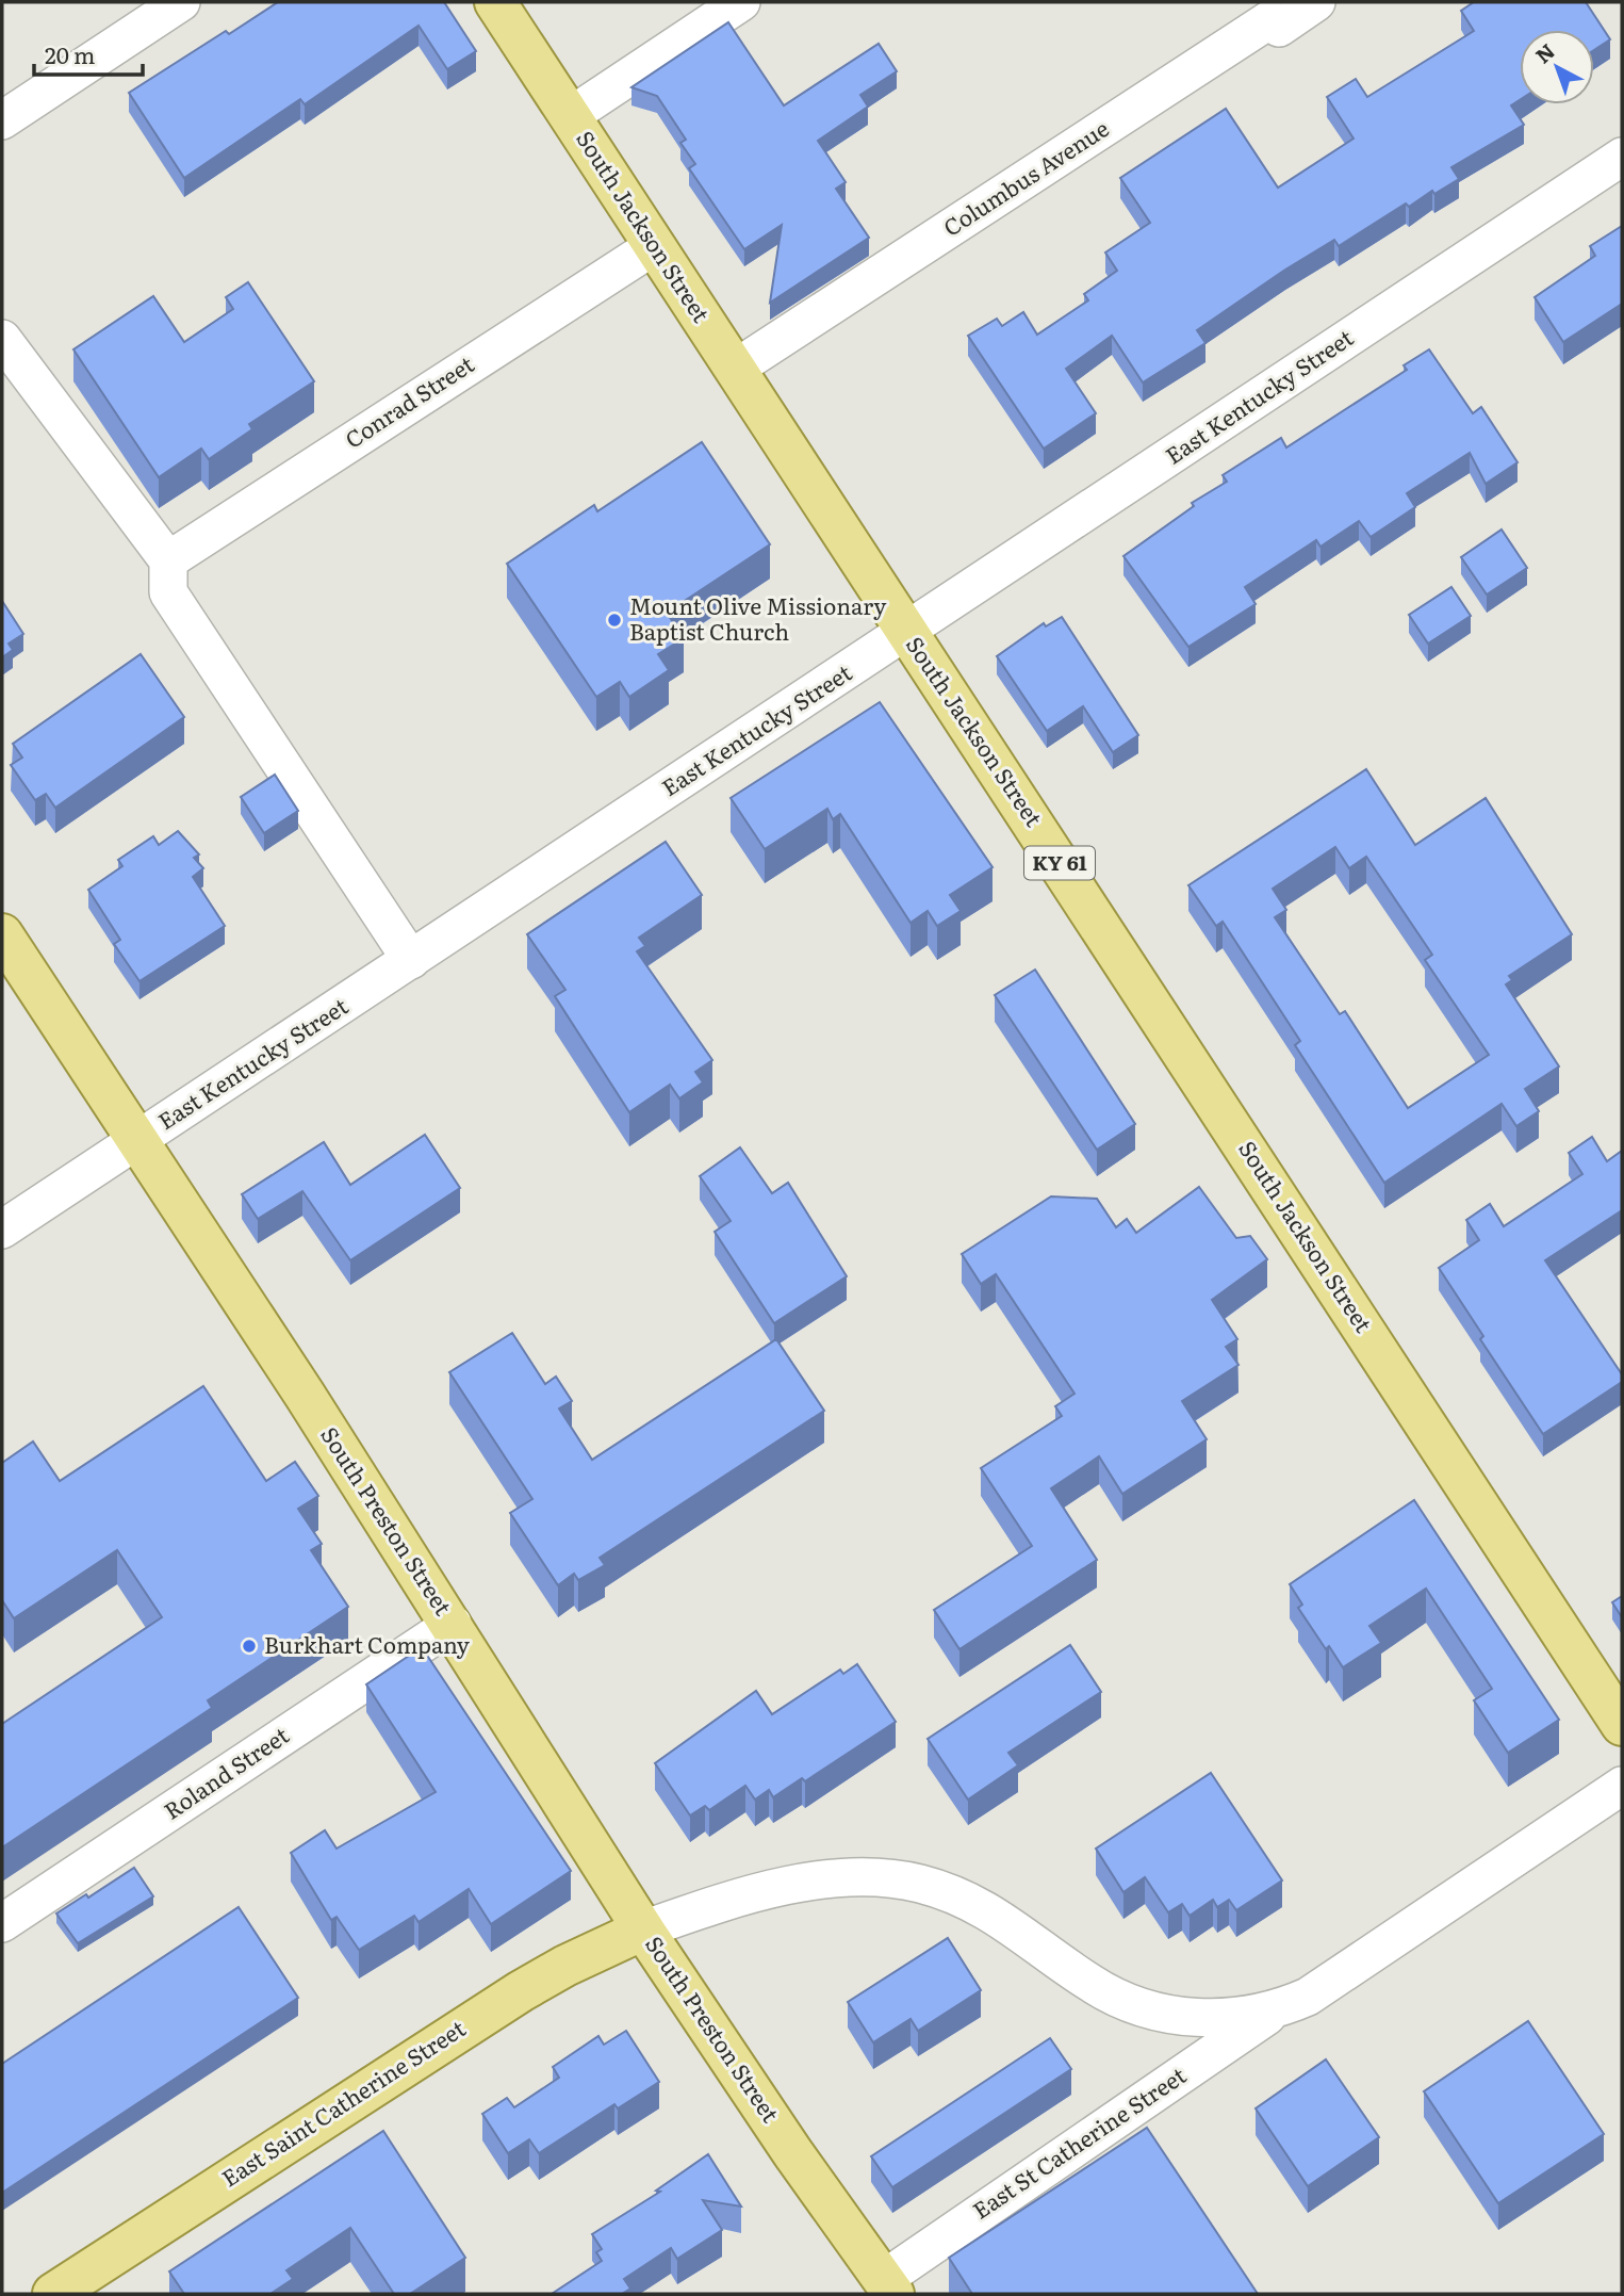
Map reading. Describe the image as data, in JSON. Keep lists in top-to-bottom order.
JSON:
{
  "streets": {
    "main road": [
      "South Jackson Street",
      "KY 61",
      "South Preston Street",
      "East Saint Catherine Street"
    ],
    "street": [
      "Columbus Avenue",
      "East Kentucky Street",
      "Conrad Street",
      "Roland Street",
      "East St Catherine Street"
    ]
  },
  "crossings": [
    ["Columbus Avenue", "South Jackson Street"],
    ["South Jackson Street", "East Kentucky Street"],
    ["South Jackson Street", "Conrad Street"],
    ["East Kentucky Street", "South Preston Street"],
    ["South Preston Street", "Roland Street"],
    ["South Preston Street", "East Saint Catherine Street"],
    ["South Preston Street", "East St Catherine Street"],
    ["East Saint Catherine Street", "East St Catherine Street"]
  ],
  "places": ["Mount Olive Missionary Baptist Church", "Burkhart Company"],
  "scale_bar": "20 m",
  "north": "top left"
}
